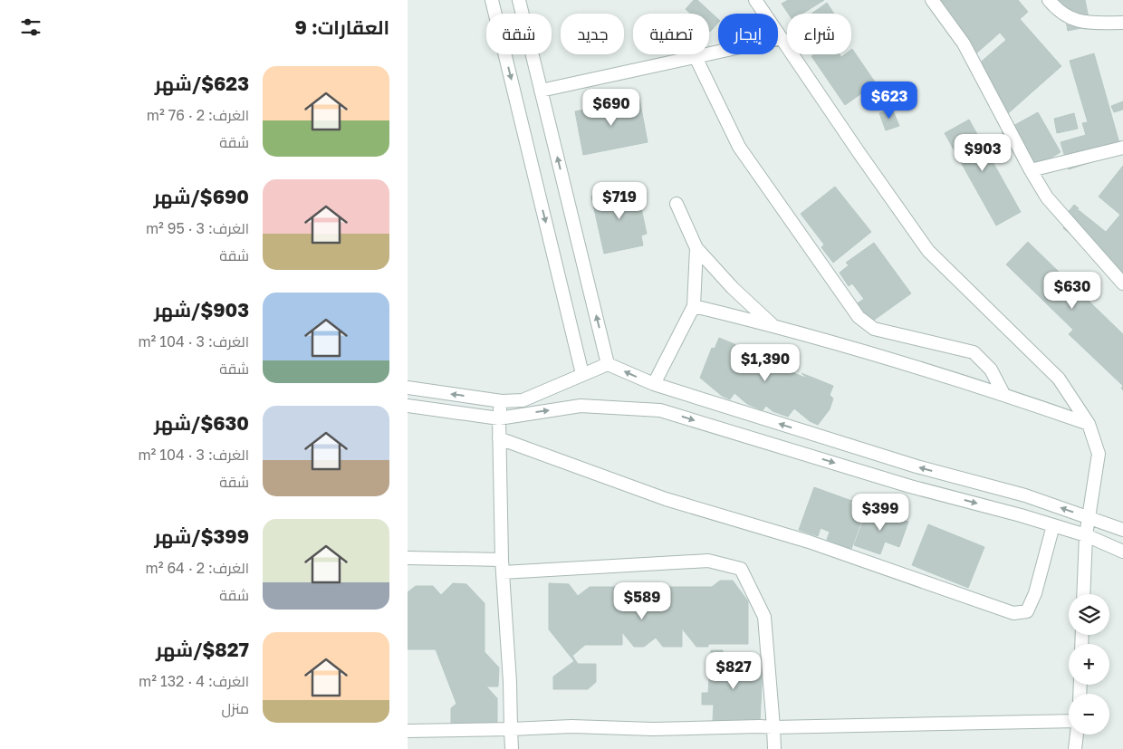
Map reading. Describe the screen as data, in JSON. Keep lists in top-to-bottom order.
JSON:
{
  "page": {
    "heading": "العقارات: 9",
    "chip": [
      "شراء",
      "إيجار",
      "تصفية",
      "جديد",
      "شقة"
    ],
    "list": [
      {
        "name": "$623/شهر",
        "note": "الغرف: 2 · 76 m² · شقة"
      },
      {
        "name": "$690/شهر",
        "note": "الغرف: 3 · 95 m² · شقة"
      },
      {
        "name": "$903/شهر",
        "note": "الغرف: 3 · 104 m² · شقة"
      },
      {
        "name": "$630/شهر",
        "note": "الغرف: 3 · 104 m² · شقة"
      },
      {
        "name": "$399/شهر",
        "note": "الغرف: 2 · 64 m² · شقة"
      },
      {
        "name": "$827/شهر",
        "note": "الغرف: 4 · 132 m² · منزل"
      }
    ],
    "price": [
      "$623",
      "$690",
      "$903",
      "$719",
      "$630",
      "$1,390",
      "$399",
      "$589",
      "$827"
    ],
    "map_buttons": ["+", "−"]
  }
}
